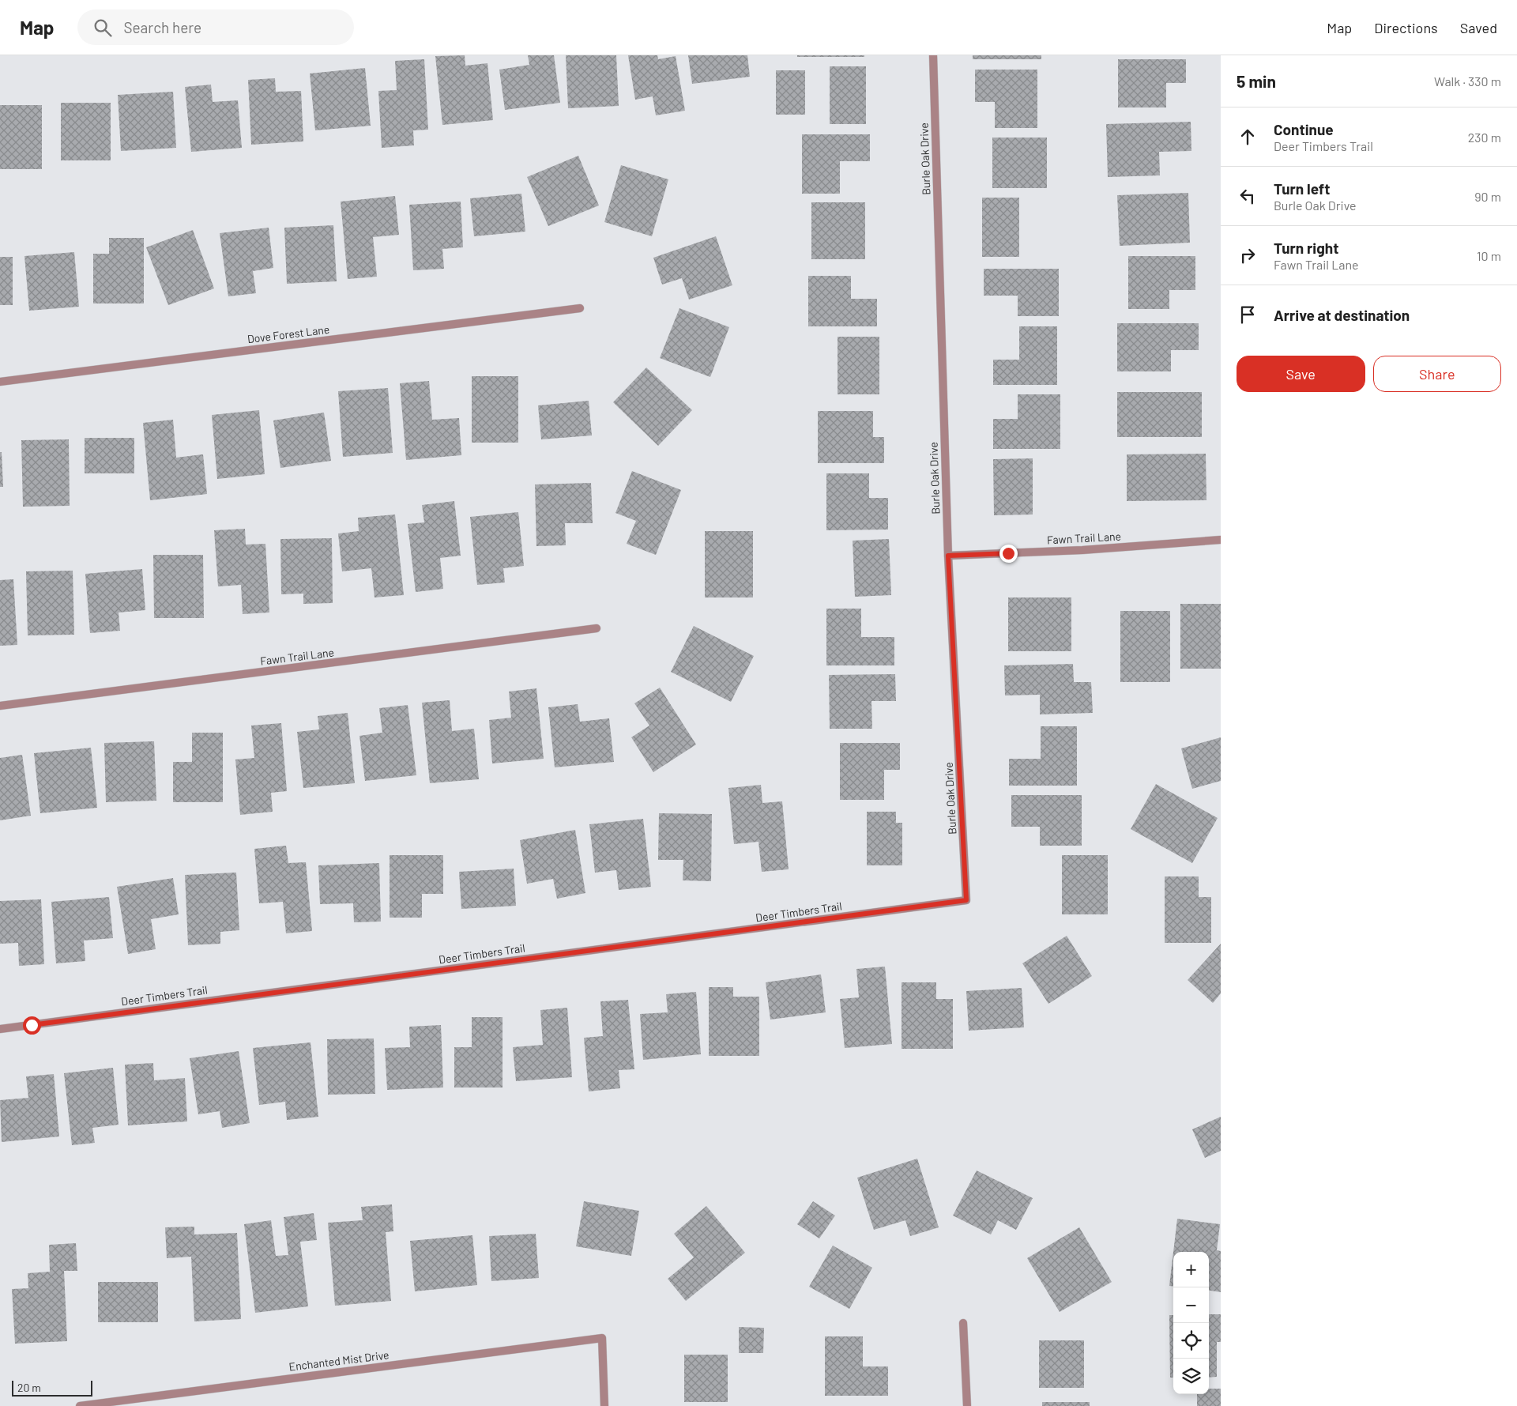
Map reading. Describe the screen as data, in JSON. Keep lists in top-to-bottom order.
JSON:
{
  "streets": {
    "street": [
      "Burle Oak Drive",
      "Dove Forest Lane",
      "Fawn Trail Lane",
      "Deer Timbers Trail",
      "Enchanted Mist Drive"
    ]
  },
  "crossings": [
    ["Burle Oak Drive", "Fawn Trail Lane"],
    ["Burle Oak Drive", "Deer Timbers Trail"]
  ],
  "scale_bar": "20 m",
  "page": {
    "header": "Map",
    "search": "Search here",
    "nav": ["Map", "Directions", "Saved"],
    "heading": ["5 min", "Walk · 330 m"],
    "list": [
      ["Continue", "Deer Timbers Trail", "230 m"],
      ["Turn left", "Burle Oak Drive", "90 m"],
      ["Turn right", "Fawn Trail Lane", "10 m"],
      "Arrive at destination"
    ],
    "buttons": ["Save", "Share"],
    "map_buttons": ["+", "−"],
    "scale": "20 m"
  }
}
